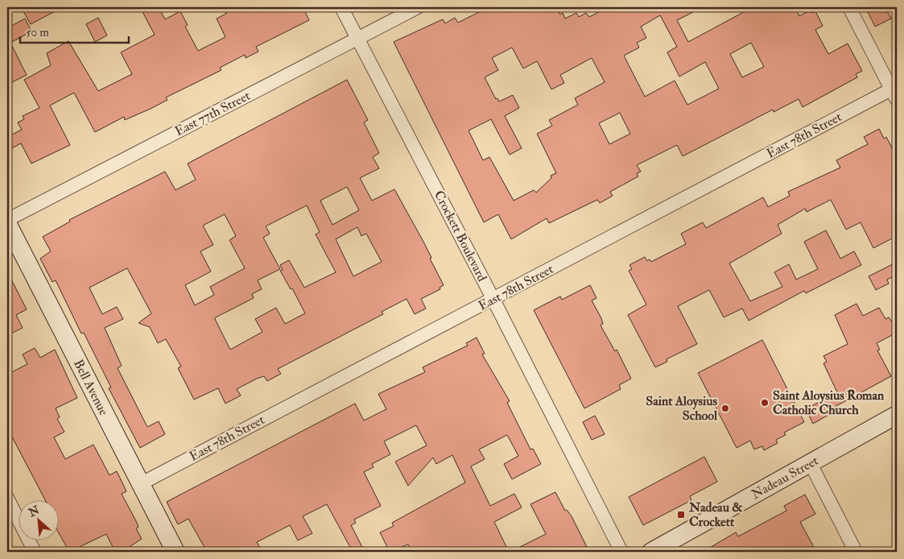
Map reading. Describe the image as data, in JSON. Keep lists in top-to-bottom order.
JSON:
{
  "streets": {
    "street": [
      "East 77th Street",
      "East 78th Street",
      "Crockett Boulevard",
      "Bell Avenue",
      "Nadeau Street"
    ]
  },
  "crossings": [
    ["East 77th Street", "Crockett Boulevard"],
    ["East 78th Street", "Crockett Boulevard"],
    ["East 78th Street", "Bell Avenue"]
  ],
  "places": {
    "other": ["Saint Aloysius Roman Catholic Church", "Saint Aloysius School"],
    "transit": ["Nadeau & Crockett"]
  },
  "scale_bar": "50 m",
  "north": "top left"
}
